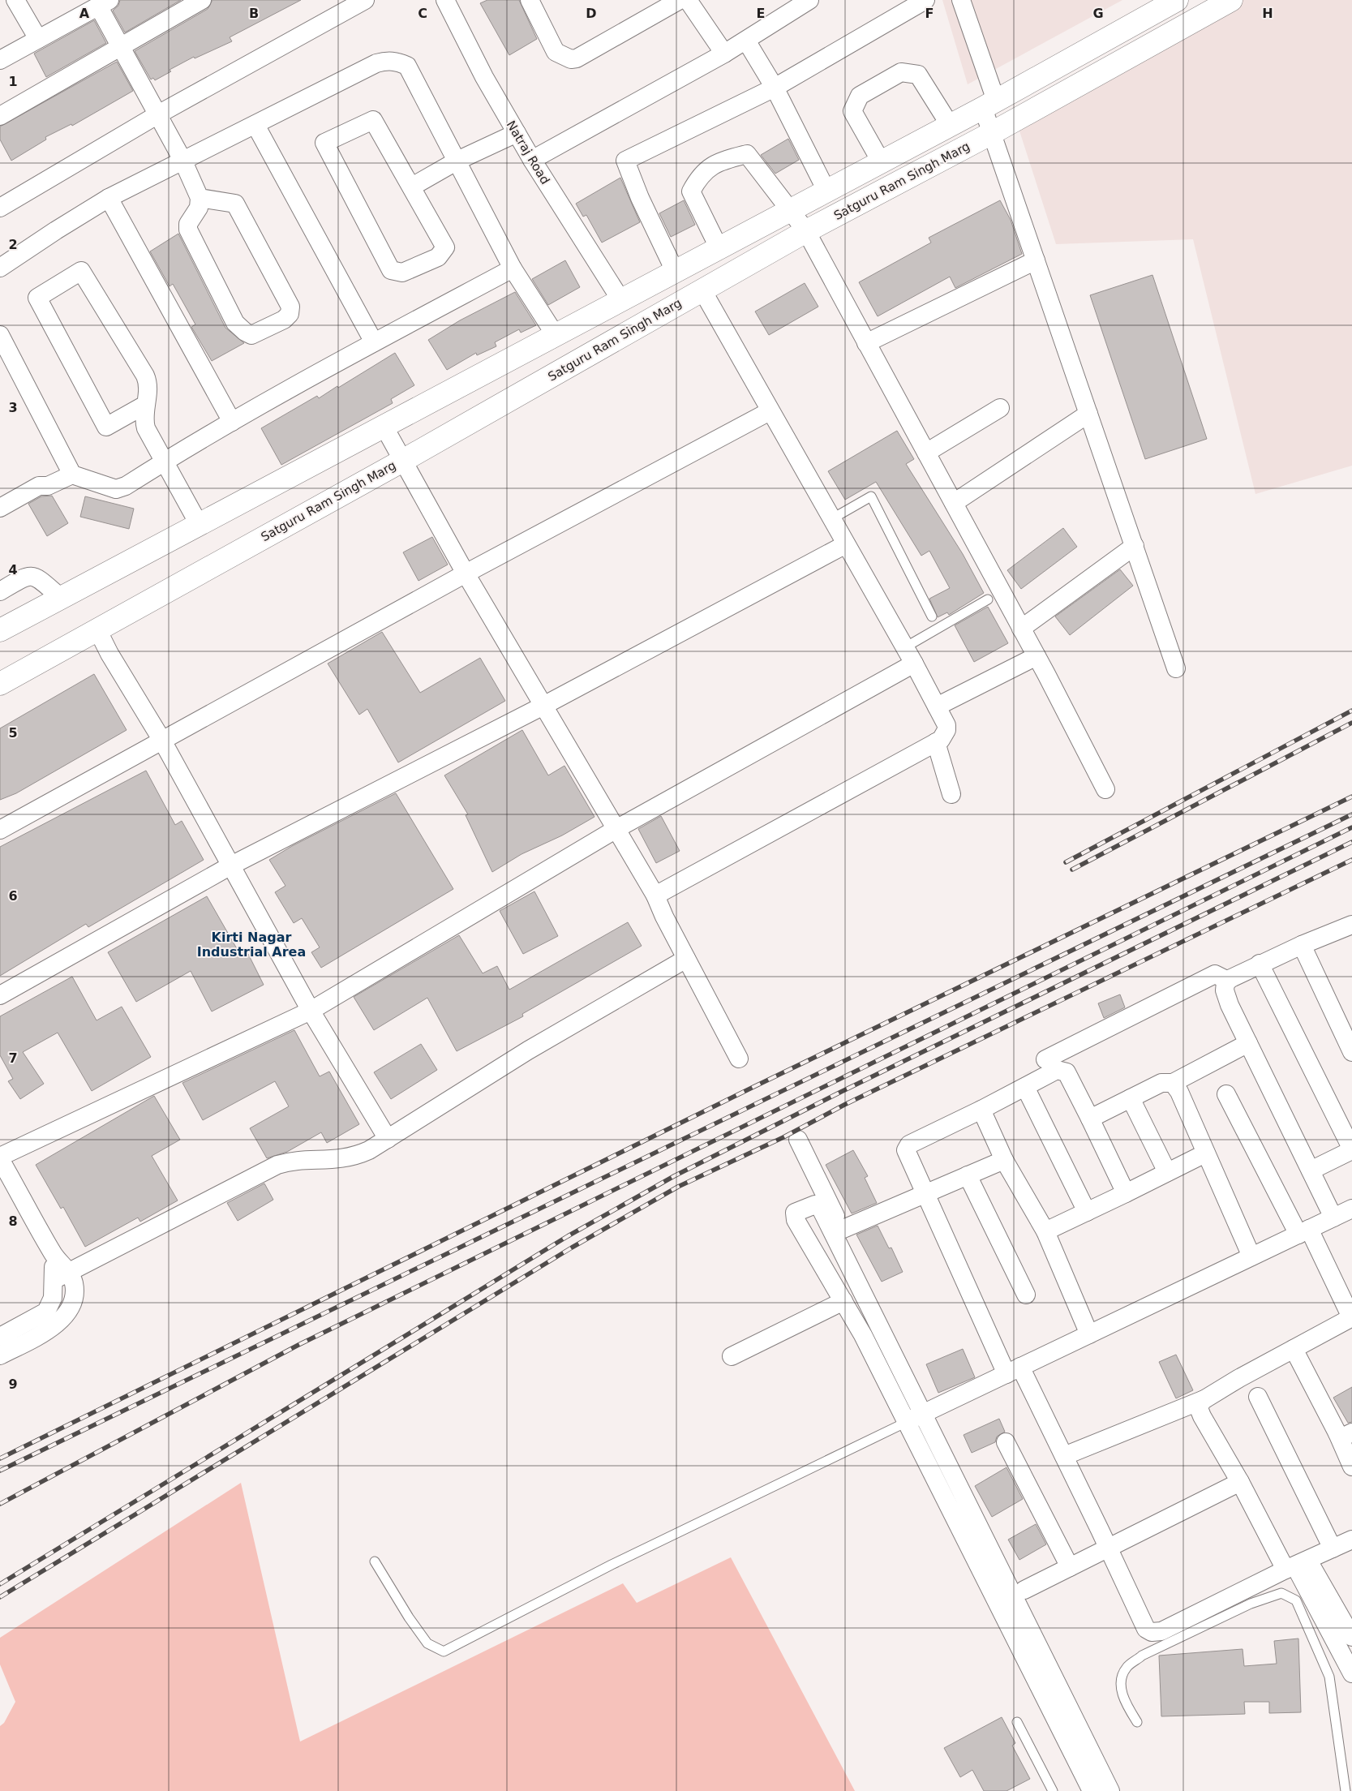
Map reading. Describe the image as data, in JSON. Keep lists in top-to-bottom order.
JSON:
{
  "streets": {
    "main road": ["Satguru Ram Singh Marg"],
    "street": ["Natraj Road"]
  },
  "districts": ["Kirti Nagar Industrial Area"],
  "grid": {
    "columns": [
      "A",
      "B",
      "C",
      "D",
      "E",
      "F",
      "G",
      "H"
    ],
    "rows": [
      "1",
      "2",
      "3",
      "4",
      "5",
      "6",
      "7",
      "8",
      "9"
    ]
  }
}
